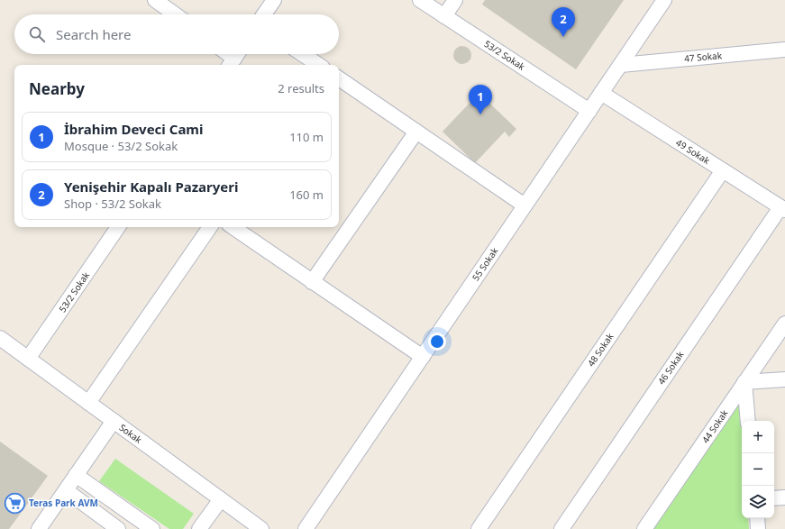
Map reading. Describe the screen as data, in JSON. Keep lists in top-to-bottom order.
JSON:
{
  "streets": {
    "street": [
      "53/2 Sokak",
      "47 Sokak",
      "49 Sokak",
      "55 Sokak",
      "48 Sokak",
      "46 Sokak",
      "44 Sokak",
      "Sokak"
    ]
  },
  "crossings": [
    ["53/2 Sokak", "55 Sokak"],
    ["53/2 Sokak", "Sokak"],
    ["47 Sokak", "55 Sokak"],
    ["49 Sokak", "55 Sokak"],
    ["49 Sokak", "48 Sokak"],
    ["49 Sokak", "46 Sokak"]
  ],
  "places": {
    "supermarket": ["Teras Park AVM"]
  },
  "page": {
    "pins": ["2", "1"],
    "search": "Search here",
    "heading": ["Nearby", "2 results"],
    "list": [
      {
        "mark": "1",
        "name": "İbrahim Deveci Cami",
        "note": "Mosque · 53/2 Sokak",
        "value": "110 m"
      },
      {
        "mark": "2",
        "name": "Yenişehir Kapalı Pazaryeri",
        "note": "Shop · 53/2 Sokak",
        "value": "160 m"
      }
    ],
    "map_buttons": ["+", "−"]
  }
}
